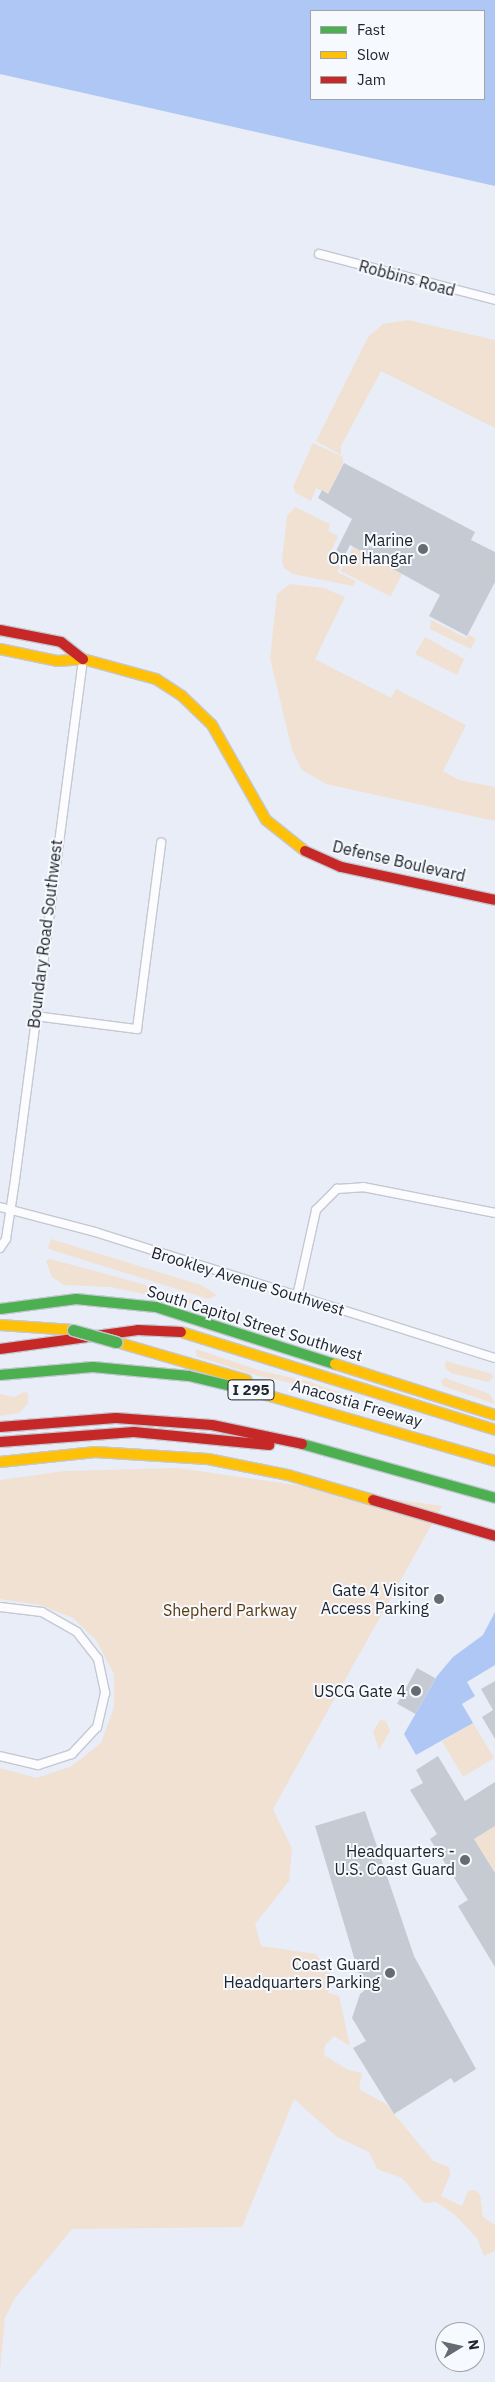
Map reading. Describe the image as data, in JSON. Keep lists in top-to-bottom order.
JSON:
{
  "streets": {
    "main road": [
      "Defense Boulevard",
      "South Capitol Street Southwest",
      "I 295",
      "Anacostia Freeway"
    ],
    "street": ["Robbins Road", "Boundary Road Southwest", "Brookley Avenue Southwest"]
  },
  "crossings": [
    ["Defense Boulevard", "Boundary Road Southwest"],
    ["Boundary Road Southwest", "Brookley Avenue Southwest"]
  ],
  "parks": ["Shepherd Parkway"],
  "places": [
    "Marine One Hangar",
    "Gate 4 Visitor Access Parking",
    "USCG Gate 4",
    "Headquarters - U.S. Coast Guard",
    "Coast Guard Headquarters Parking"
  ],
  "legend": ["Fast", "Slow", "Jam"],
  "north": "right"
}
